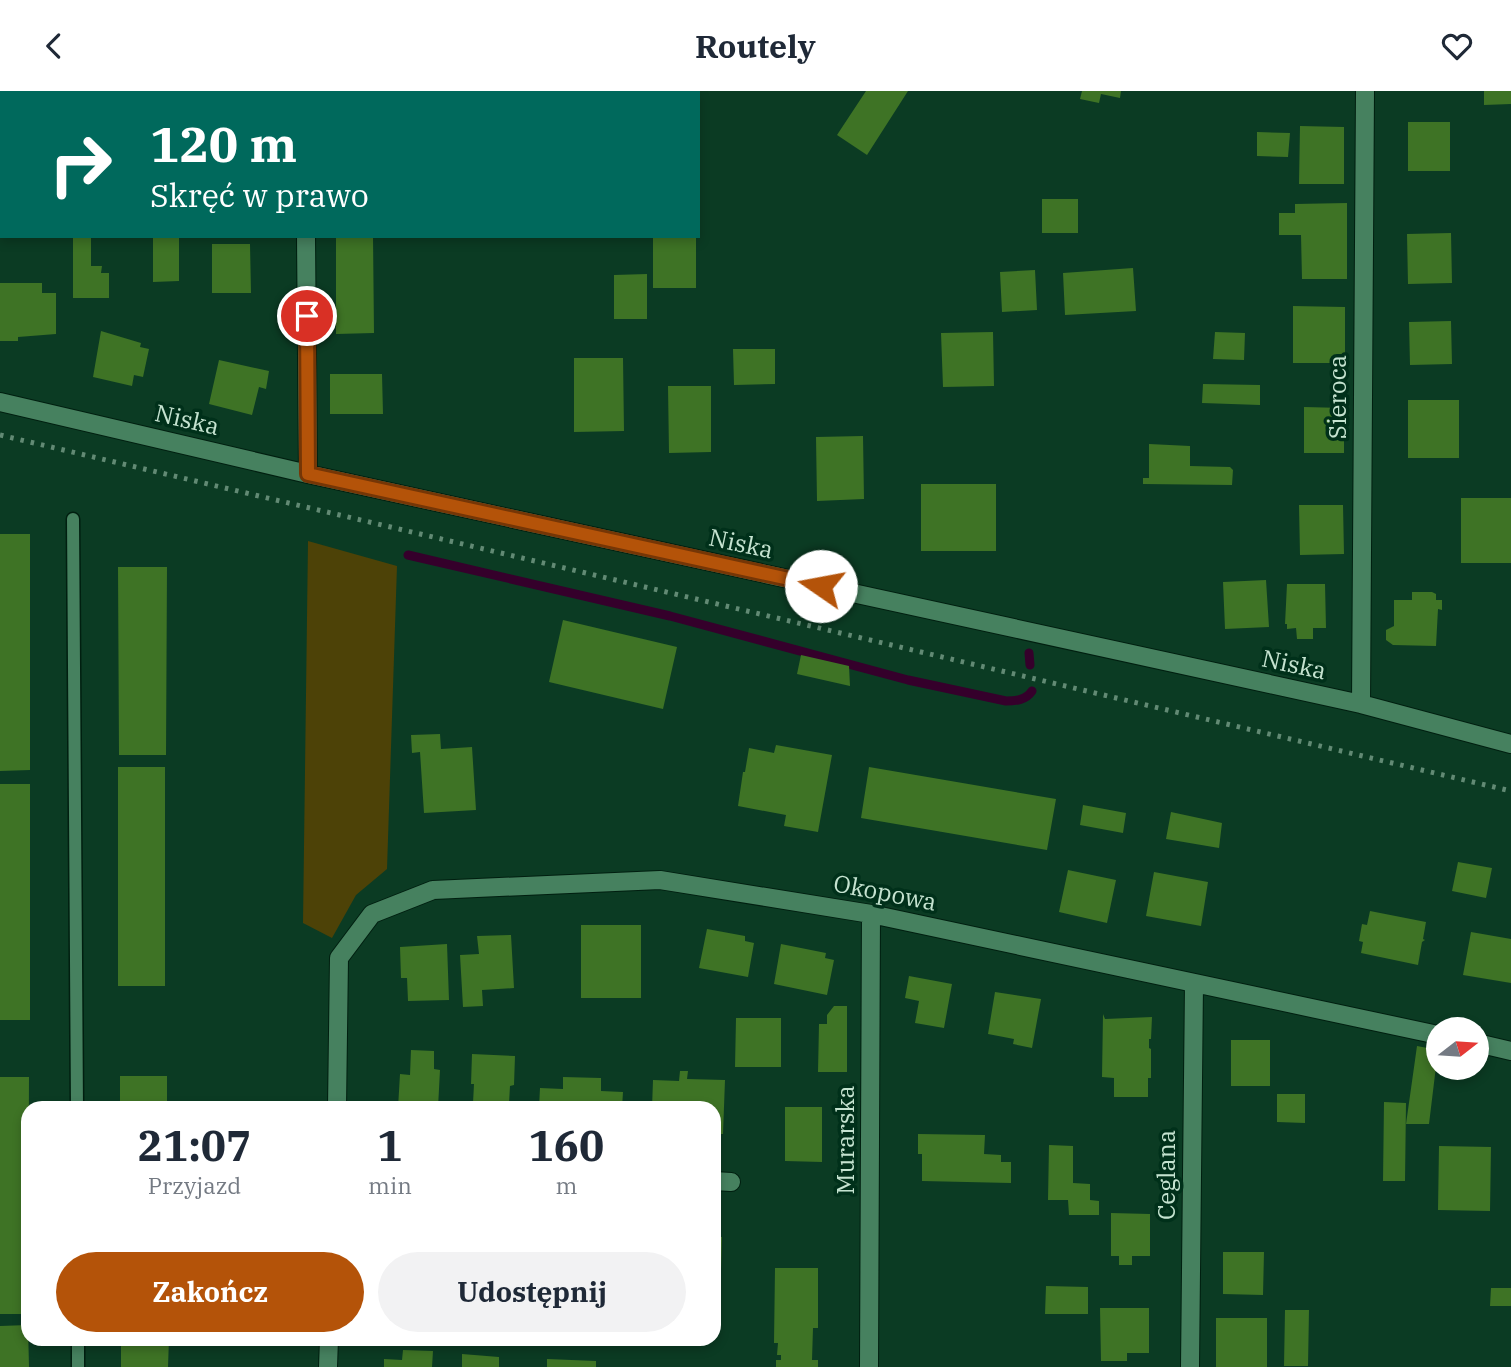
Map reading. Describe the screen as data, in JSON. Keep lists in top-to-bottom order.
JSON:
{
  "streets": {
    "street": [
      "Sieroca",
      "Niska",
      "Okopowa",
      "Murarska",
      "Ceglana"
    ]
  },
  "crossings": [
    ["Sieroca", "Niska"],
    ["Okopowa", "Murarska"],
    ["Okopowa", "Ceglana"]
  ],
  "north": "right",
  "page": {
    "header": "Routely",
    "turn": ["120 m", "Skręć w prawo"],
    "eta": [
      "21:07",
      "Przyjazd",
      "1",
      "min",
      "160",
      "m"
    ],
    "buttons": ["Zakończ", "Udostępnij"]
  }
}
